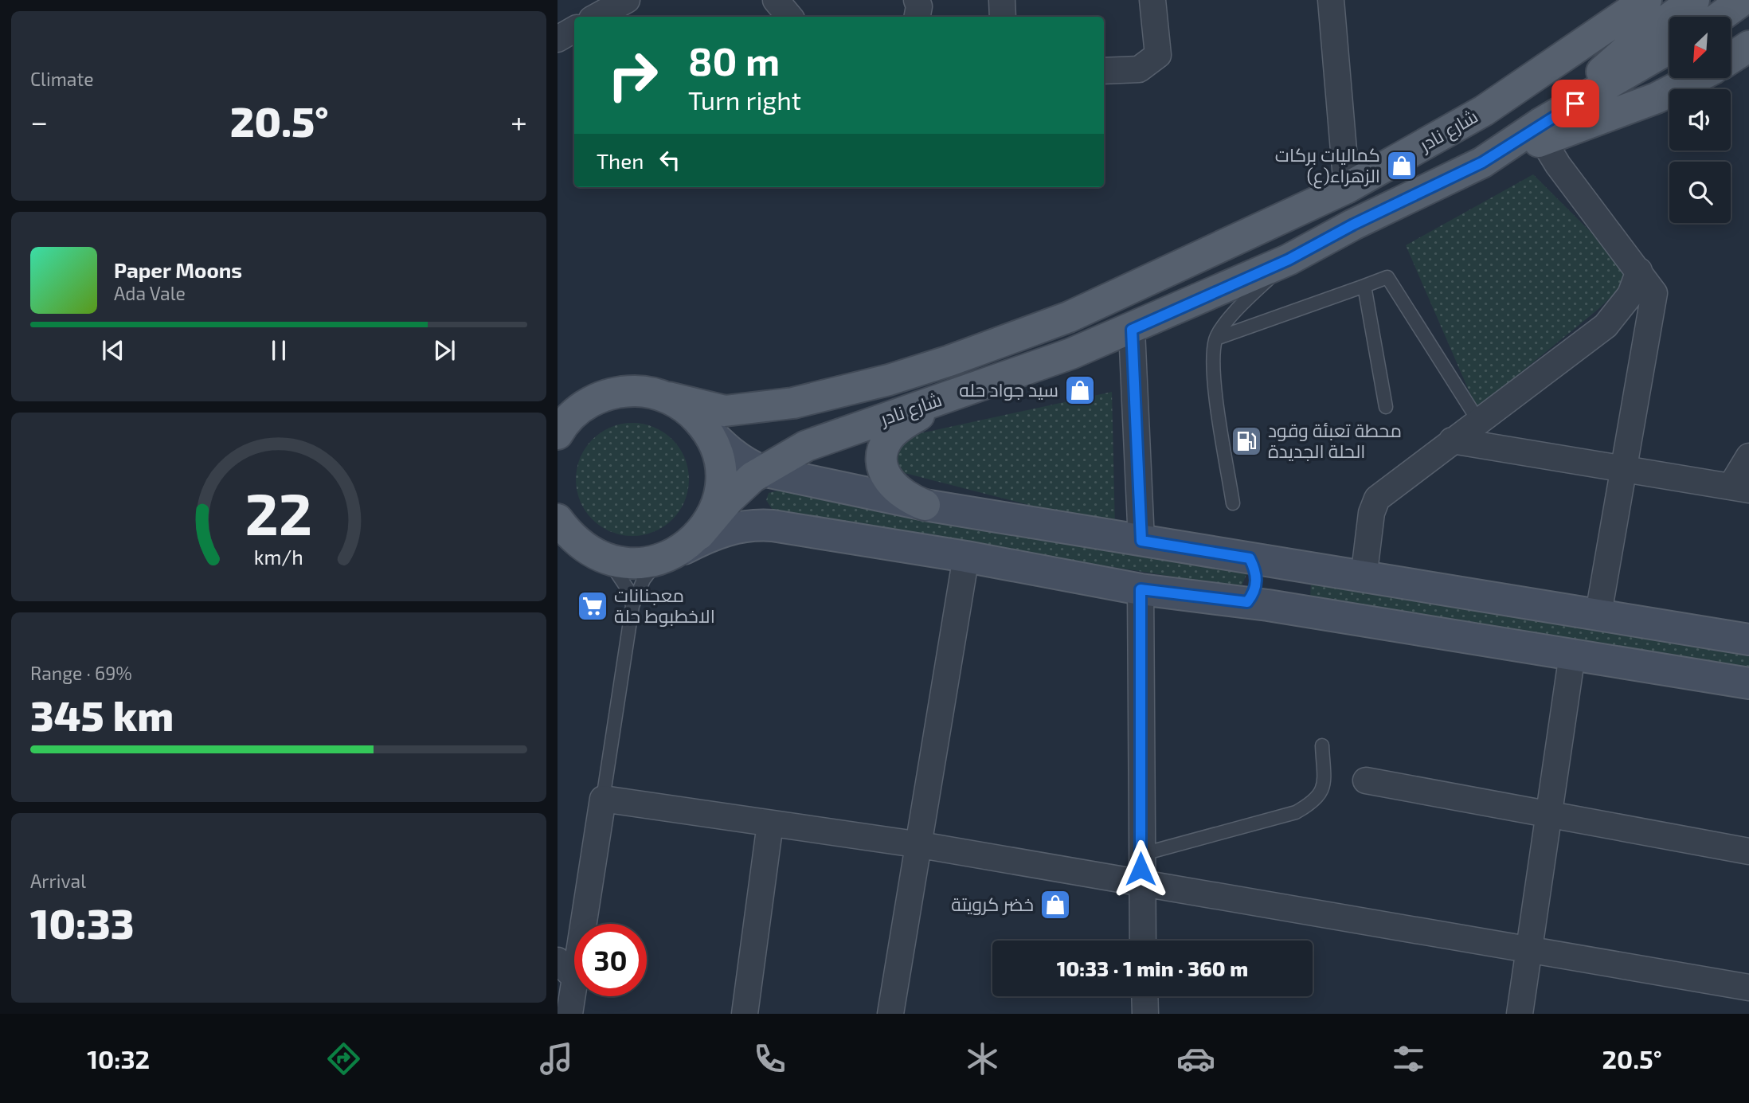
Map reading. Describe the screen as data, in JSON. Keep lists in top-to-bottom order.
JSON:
{
  "streets": {
    "main road": ["شارع نادر"]
  },
  "places": {
    "shop": ["كماليات بركات الزهراء(ع)", "سيد جواد حله", "خضر كرويتة"],
    "fuel station": ["محطة تعبئة وقود الحلة الجديدة"],
    "supermarket": ["معجنانات الاخطبوط حلة"]
  },
  "north": "bottom left",
  "page": {
    "tile": [
      "Climate",
      ["Range · 69%", "345 km"],
      ["Arrival", "10:33"]
    ],
    "turn": ["80 m", "Turn right"],
    "heat": ["−", "20.5°", "+"],
    "then": "Then",
    "song": ["Paper Moons", "Ada Vale"],
    "limit": "30",
    "trip": "10:33 · 1 min · 360 m",
    "tabs": ["10:32", "20.5°"],
    "gauge": ["22", "km/h"]
  }
}
